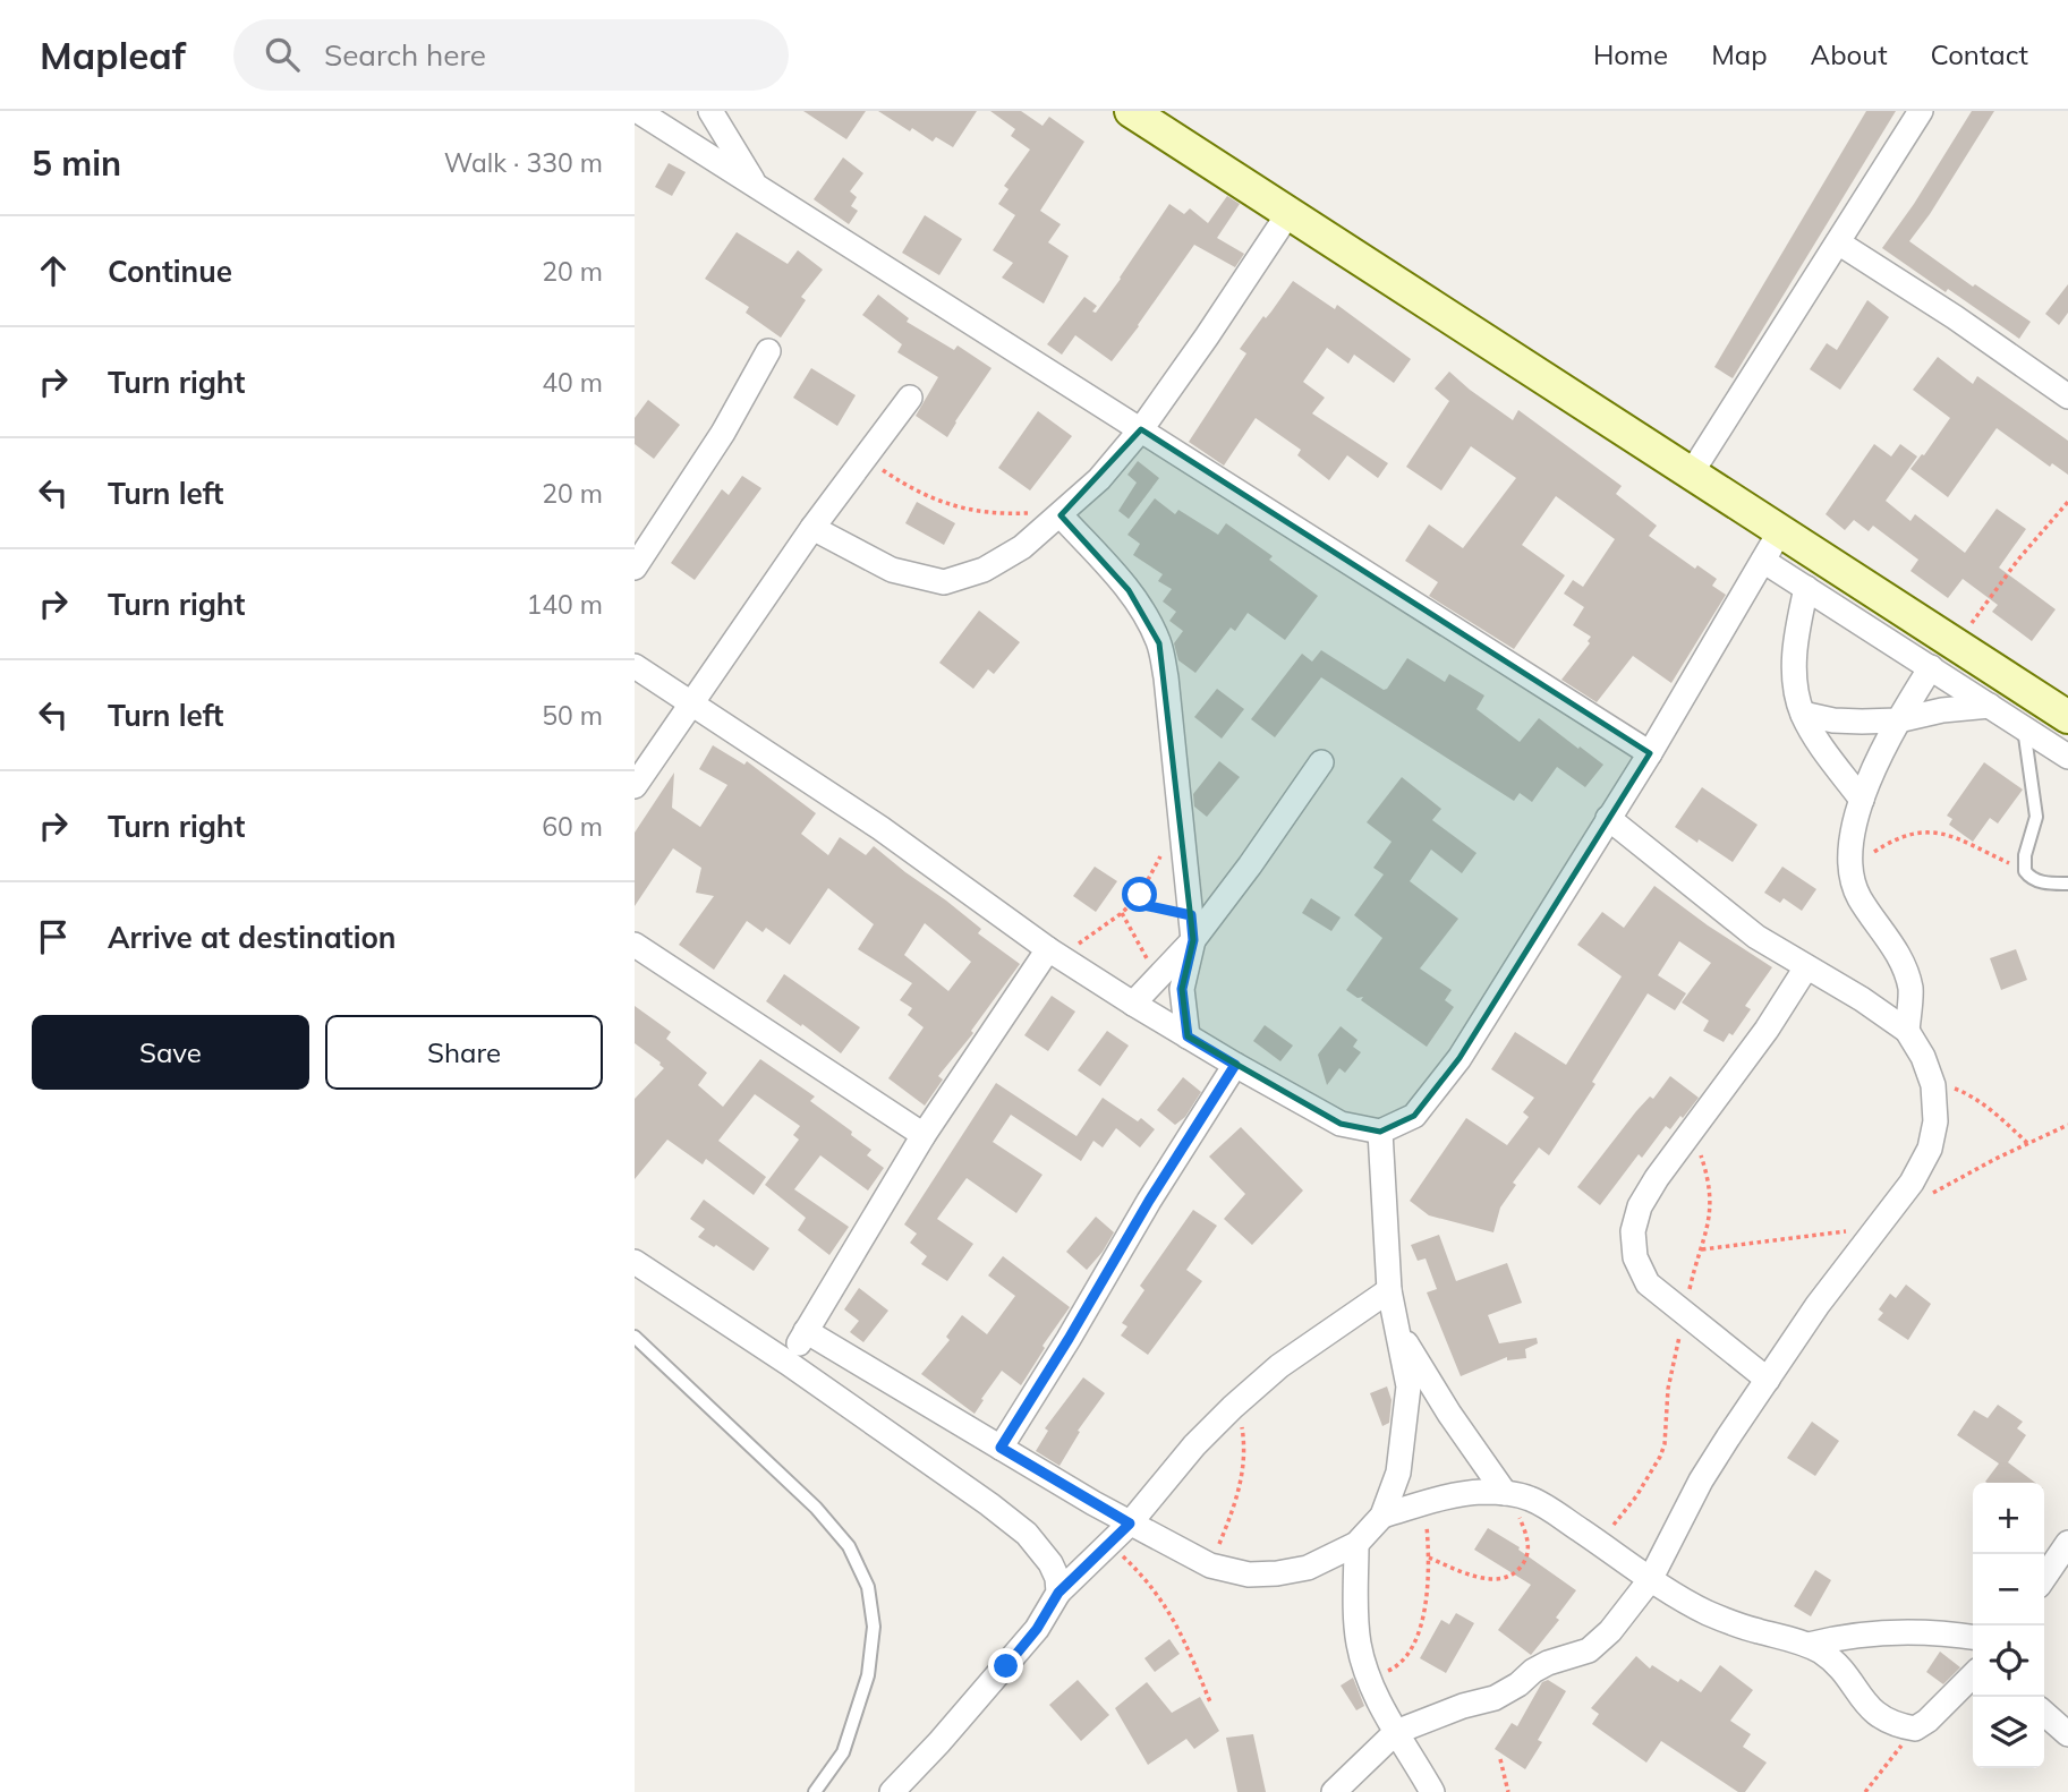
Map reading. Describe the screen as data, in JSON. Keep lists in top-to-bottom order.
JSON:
{
  "page": {
    "header": "Mapleaf",
    "search": "Search here",
    "nav": [
      "Home",
      "Map",
      "About",
      "Contact"
    ],
    "heading": ["5 min", "Walk · 330 m"],
    "list": [
      ["Continue", "20 m"],
      ["Turn right", "40 m"],
      ["Turn left", "20 m"],
      ["Turn right", "140 m"],
      ["Turn left", "50 m"],
      ["Turn right", "60 m"],
      "Arrive at destination"
    ],
    "buttons": ["Save", "Share"],
    "map_buttons": ["+", "−"]
  }
}
